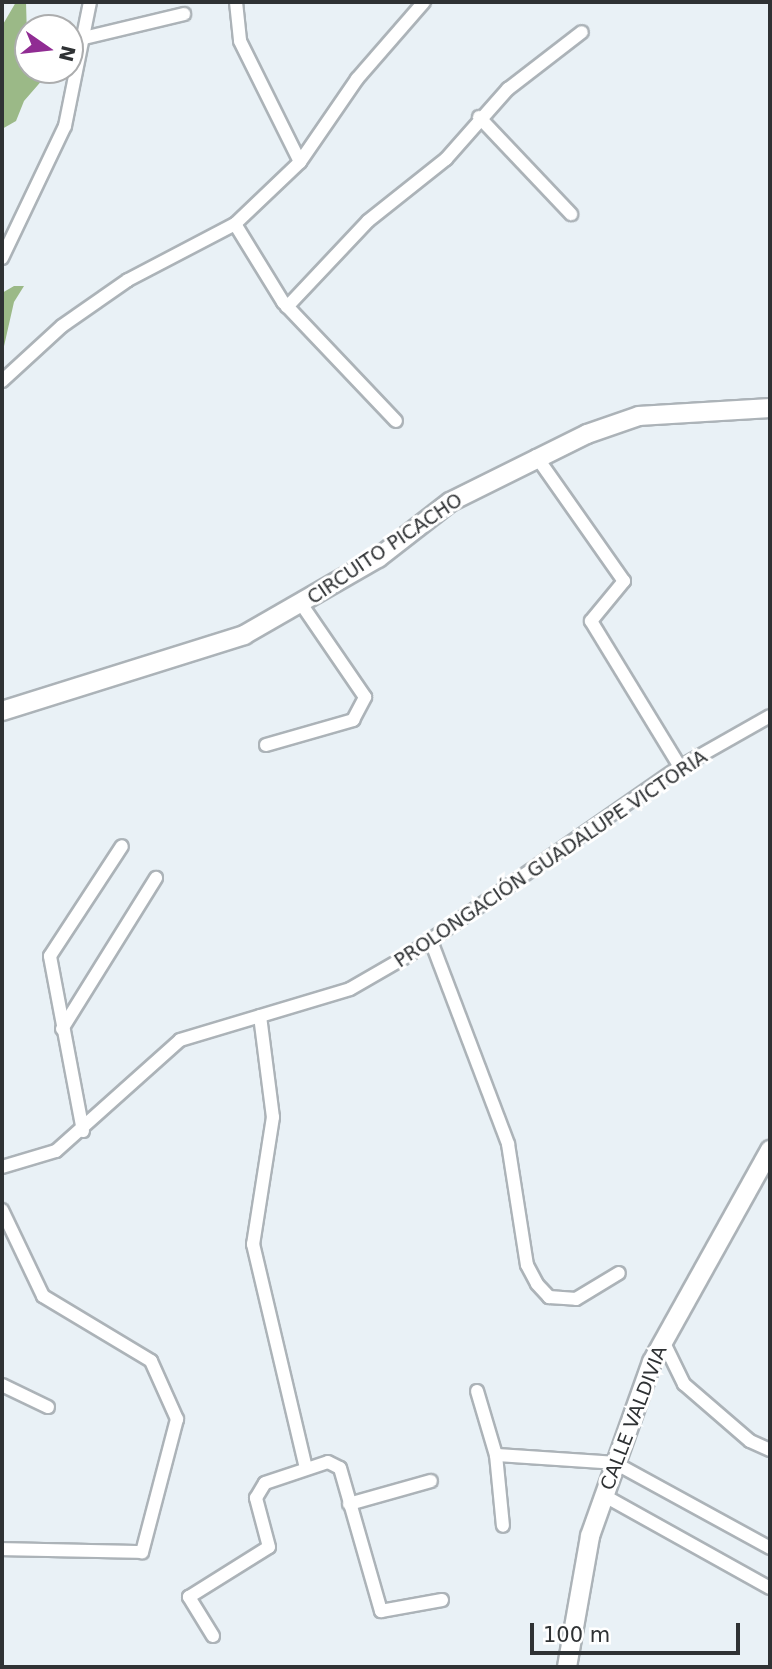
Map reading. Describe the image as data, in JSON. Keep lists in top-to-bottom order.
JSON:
{
  "streets": {
    "main road": ["CIRCUITO PICACHO", "CALLE VALDIVIA"],
    "street": ["PROLONGACIÓN GUADALUPE VICTORIA"]
  },
  "scale_bar": "100 m",
  "north": "right"
}
